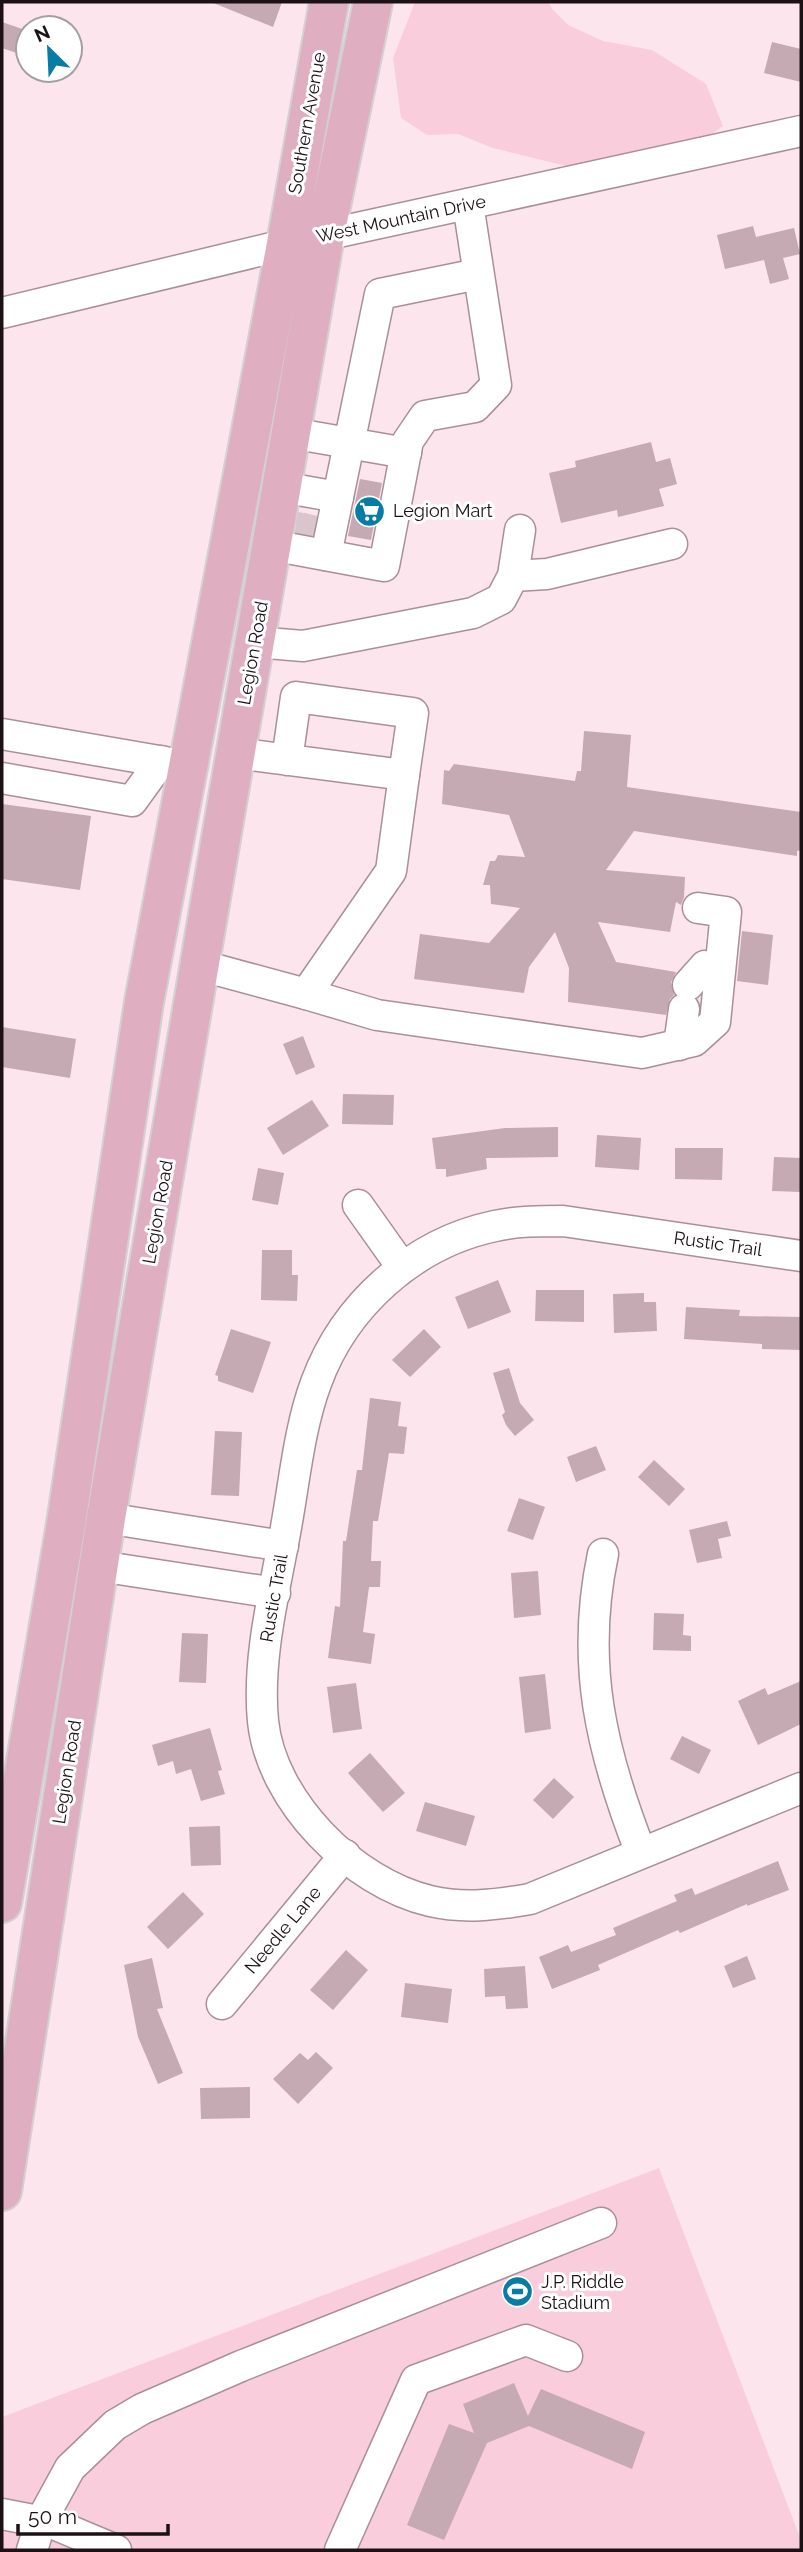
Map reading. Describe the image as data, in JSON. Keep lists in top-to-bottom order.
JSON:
{
  "streets": {
    "main road": ["Southern Avenue", "Legion Road"],
    "street": ["West Mountain Drive", "Rustic Trail", "Needle Lane"]
  },
  "crossings": [
    ["Southern Avenue", "West Mountain Drive"],
    ["West Mountain Drive", "Legion Road"],
    ["Rustic Trail", "Needle Lane"]
  ],
  "places": {
    "supermarket": ["Legion Mart"],
    "sports": ["J.P. Riddle Stadium"]
  },
  "scale_bar": "50 m",
  "north": "top left"
}
